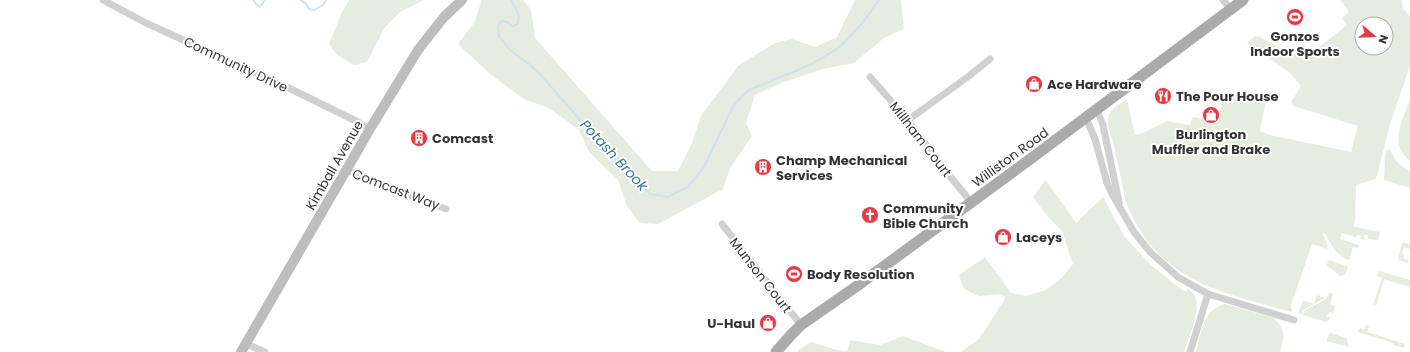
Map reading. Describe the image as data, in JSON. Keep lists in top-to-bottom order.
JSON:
{
  "streets": {
    "main road": ["Williston Road", "Kimball Avenue"],
    "street": [
      "Community Drive",
      "Millham Court",
      "Comcast Way",
      "Munson Court"
    ]
  },
  "crossings": [
    ["Community Drive", "Kimball Avenue"],
    ["Millham Court", "Williston Road"],
    ["Williston Road", "Munson Court"],
    ["Kimball Avenue", "Comcast Way"]
  ],
  "water": ["Potash Brook"],
  "places": {
    "sports": ["Gonzos Indoor Sports", "Body Resolution"],
    "shop": [
      "Ace Hardware",
      "Burlington Muffler and Brake",
      "Laceys",
      "U-Haul"
    ],
    "restaurant": ["The Pour House"],
    "building": ["Comcast", "Champ Mechanical Services"],
    "church": ["Community Bible Church"]
  },
  "north": "right"
}
